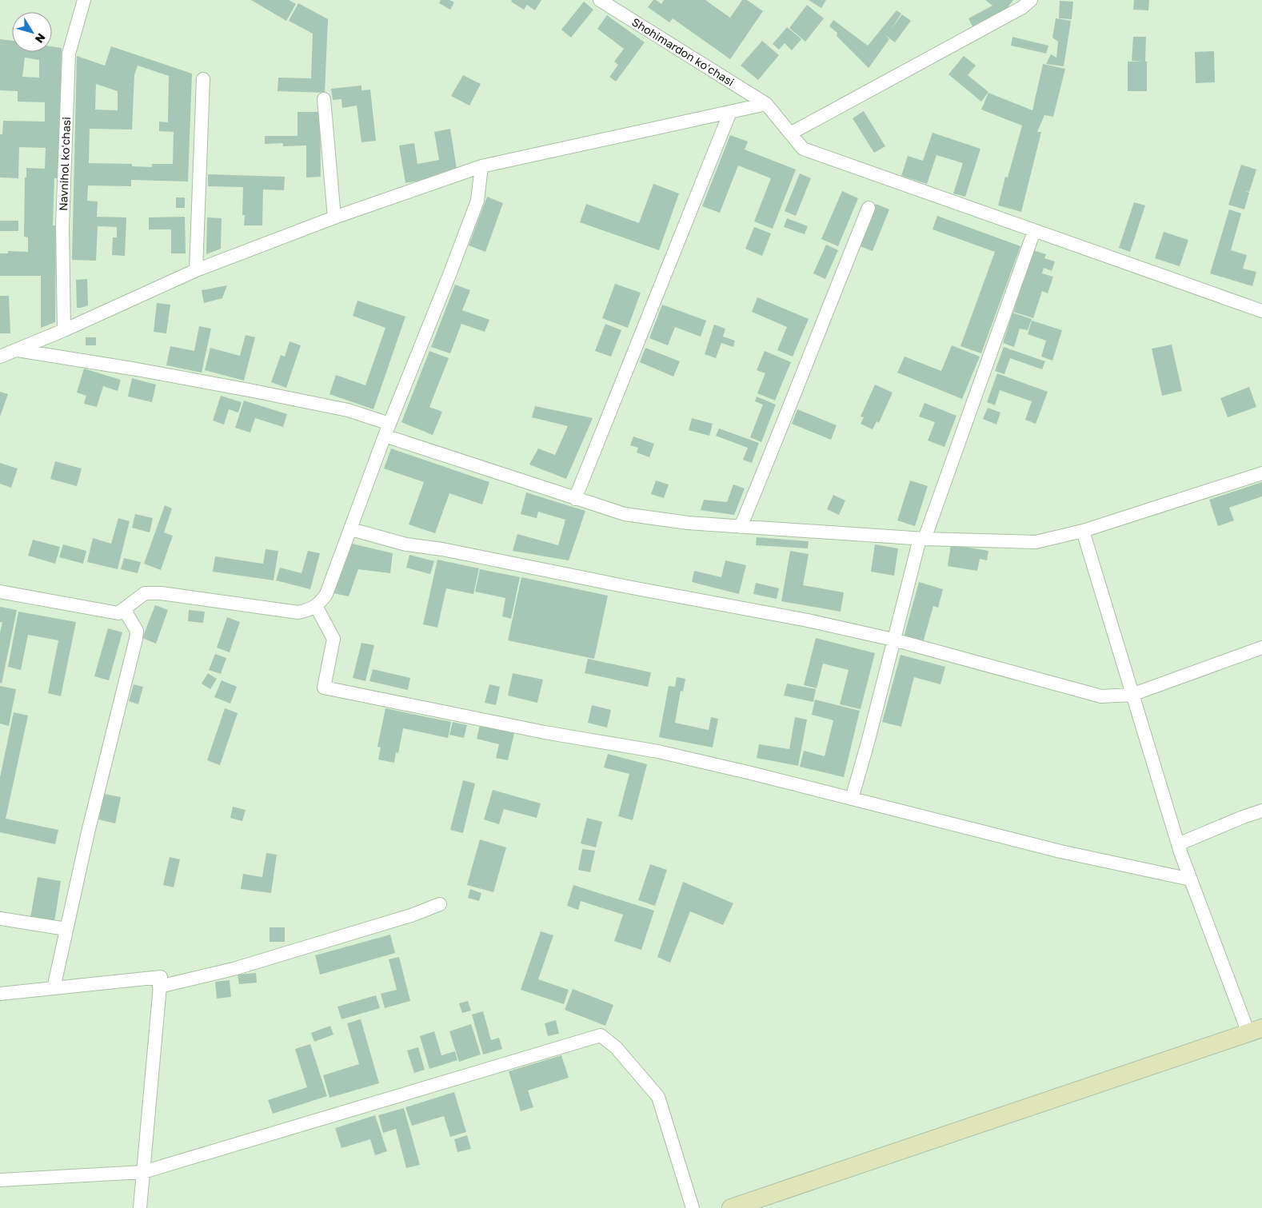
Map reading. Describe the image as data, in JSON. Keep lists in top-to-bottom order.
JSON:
{
  "streets": {
    "street": ["Shohimardon koʻchasi", "Navnihol koʻchasi"]
  },
  "north": "bottom right"
}
